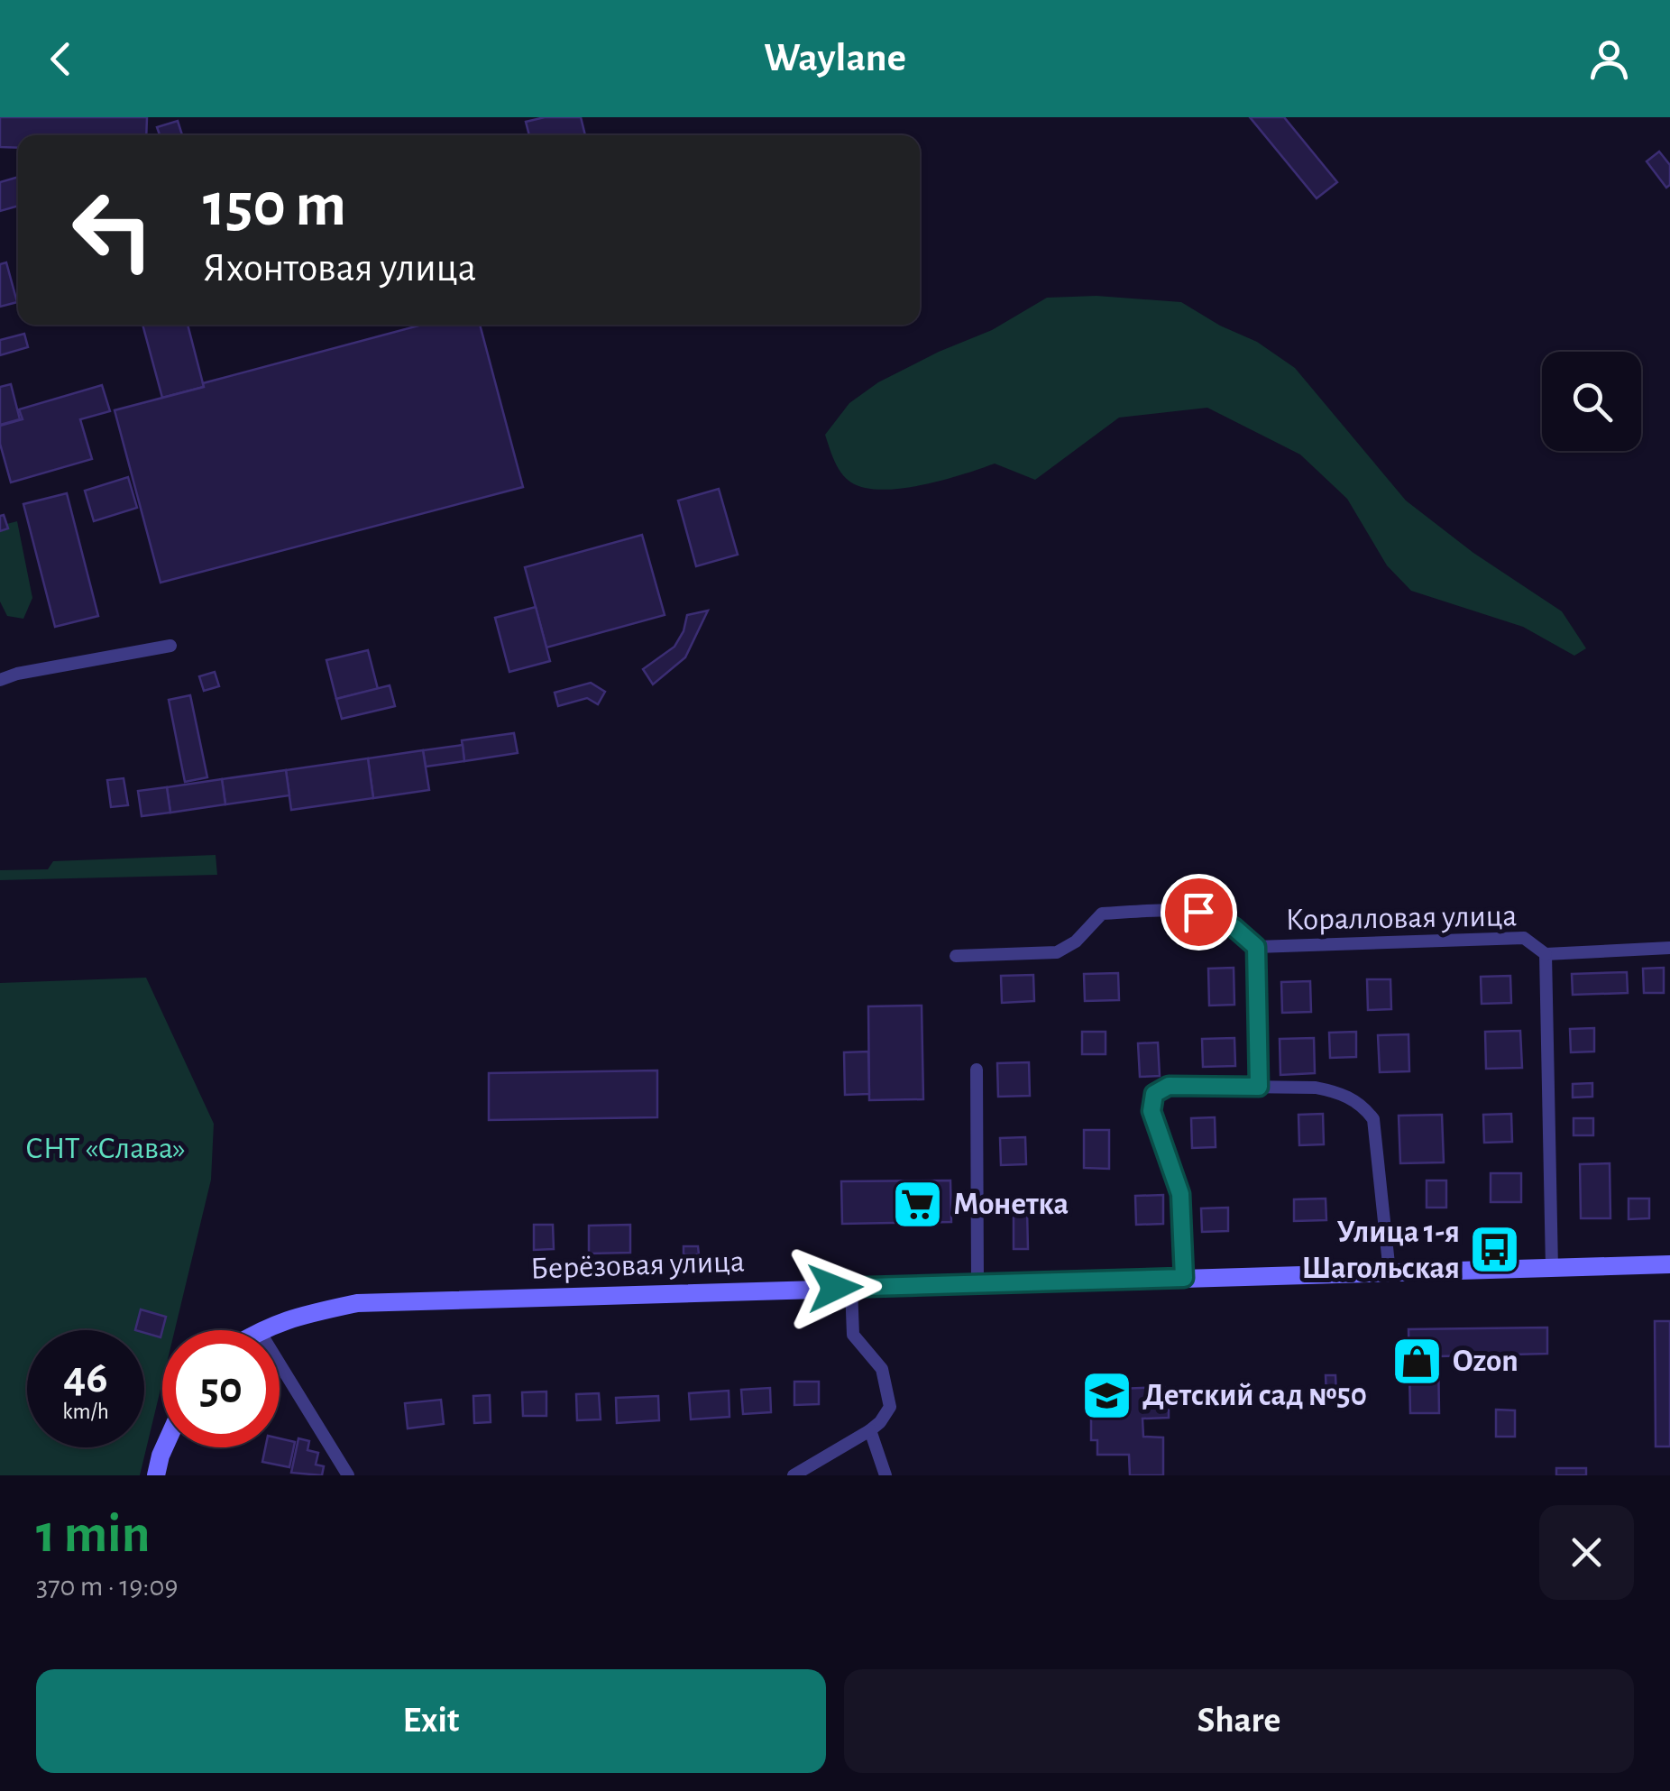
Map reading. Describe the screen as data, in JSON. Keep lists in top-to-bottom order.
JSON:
{
  "streets": {
    "main road": ["Берёзовая улица"],
    "street": ["Коралловая улица"]
  },
  "parks": ["СНТ «Слава»"],
  "places": {
    "supermarket": ["Монетка"],
    "bus stop": ["Улица 1-я Шагольская"],
    "shop": ["Ozon"],
    "school or university": ["Детский сад №50"]
  },
  "page": {
    "header": "Waylane",
    "turn": ["150 m", "Яхонтовая улица"],
    "speed": "46 km/h",
    "limit": "50",
    "heading": ["1 min", "370 m · 19:09"],
    "buttons": ["Exit", "Share"]
  }
}
